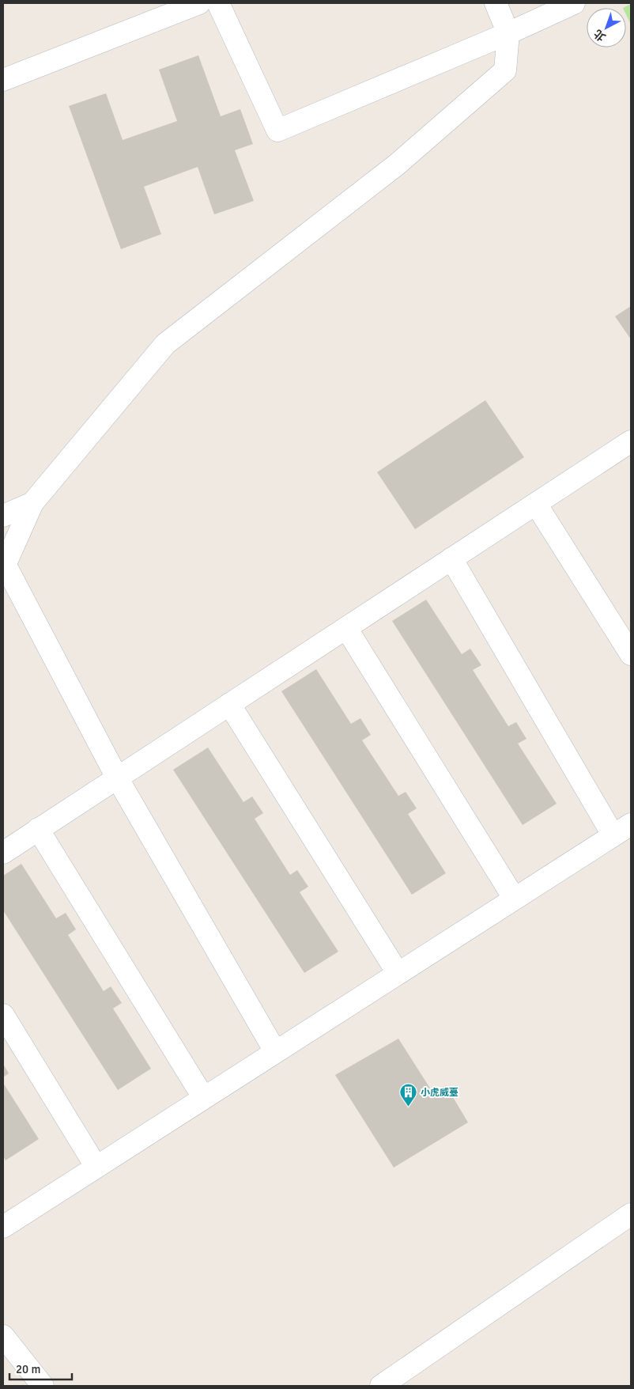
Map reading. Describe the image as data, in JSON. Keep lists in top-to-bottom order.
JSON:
{
  "places": {
    "building": ["小虎威臺"]
  },
  "scale_bar": "20 m",
  "north": "bottom left"
}
